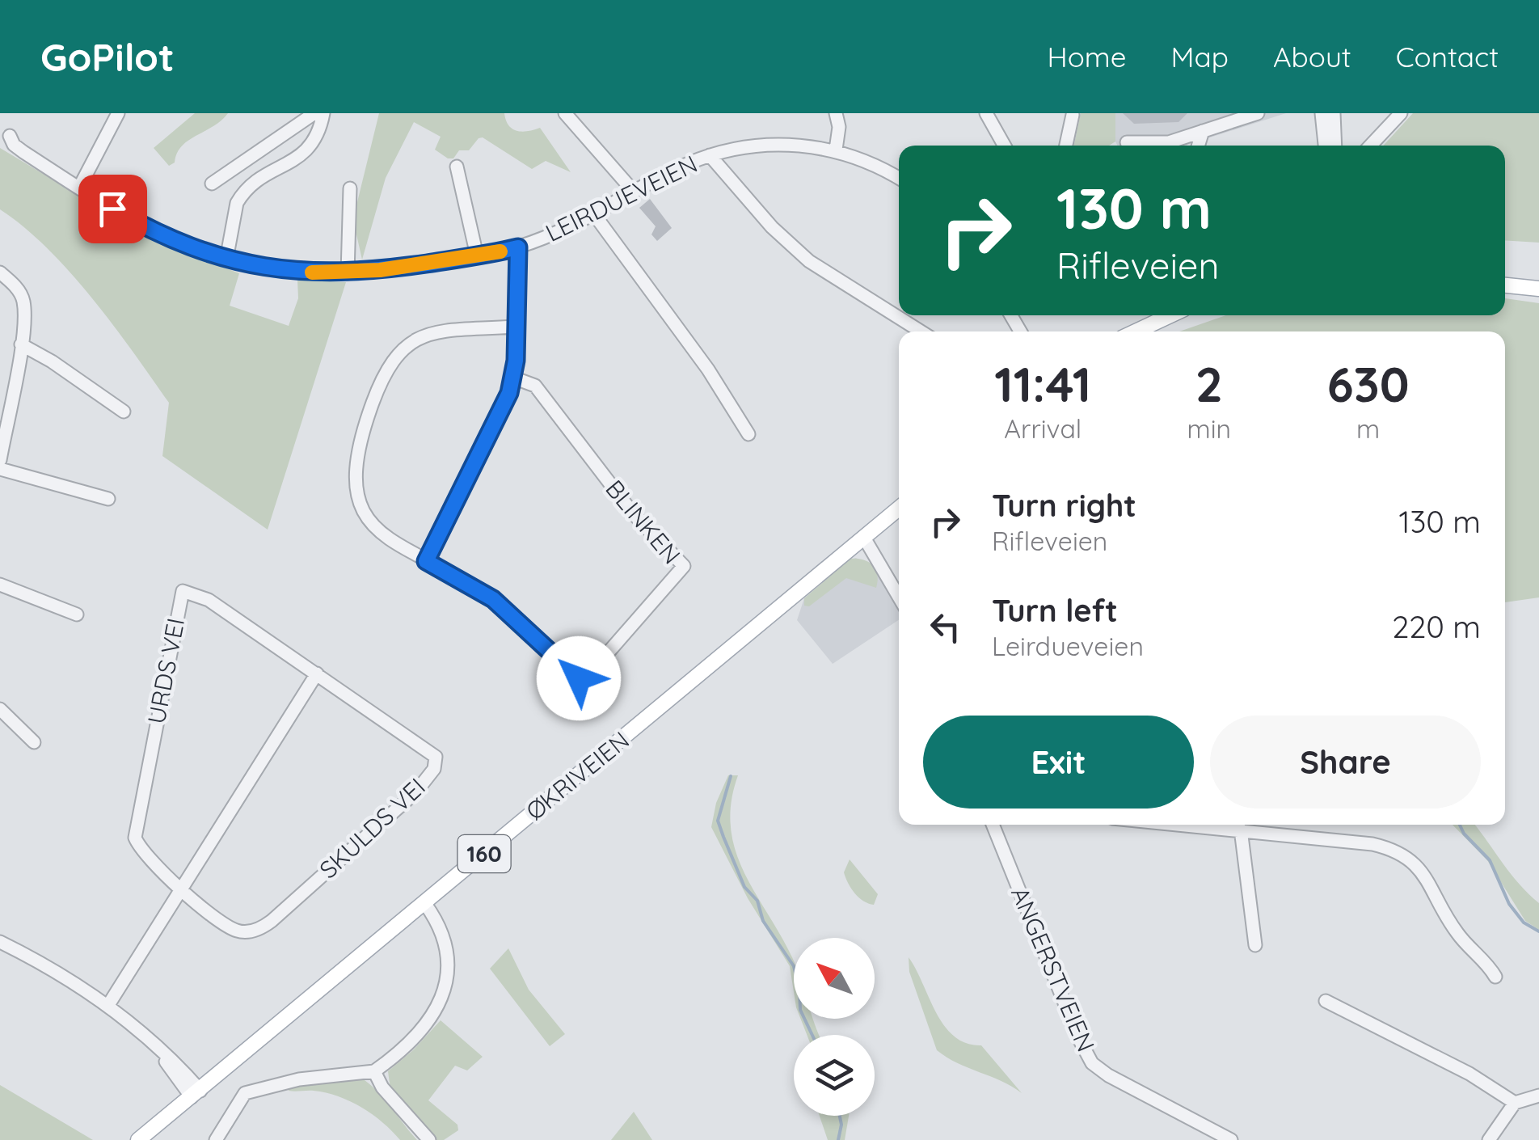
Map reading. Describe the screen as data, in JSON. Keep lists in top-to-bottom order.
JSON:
{
  "streets": {
    "main road": ["ØKRIVEIEN", "160"],
    "street": [
      "LEIRDUEVEIEN",
      "BLINKEN",
      "URDS VEI",
      "SKULDS VEI",
      "ANGERSTVEIEN"
    ]
  },
  "crossings": [
    ["URDS VEI", "SKULDS VEI"]
  ],
  "north": "top left",
  "page": {
    "header": "GoPilot",
    "nav": [
      "Home",
      "Map",
      "About",
      "Contact"
    ],
    "turn": ["130 m", "Rifleveien"],
    "eta": [
      "11:41",
      "Arrival",
      "2",
      "min",
      "630",
      "m"
    ],
    "list": [
      {
        "name": "Turn right",
        "note": "Rifleveien",
        "value": "130 m"
      },
      {
        "name": "Turn left",
        "note": "Leirdueveien",
        "value": "220 m"
      }
    ],
    "buttons": ["Exit", "Share"]
  }
}
